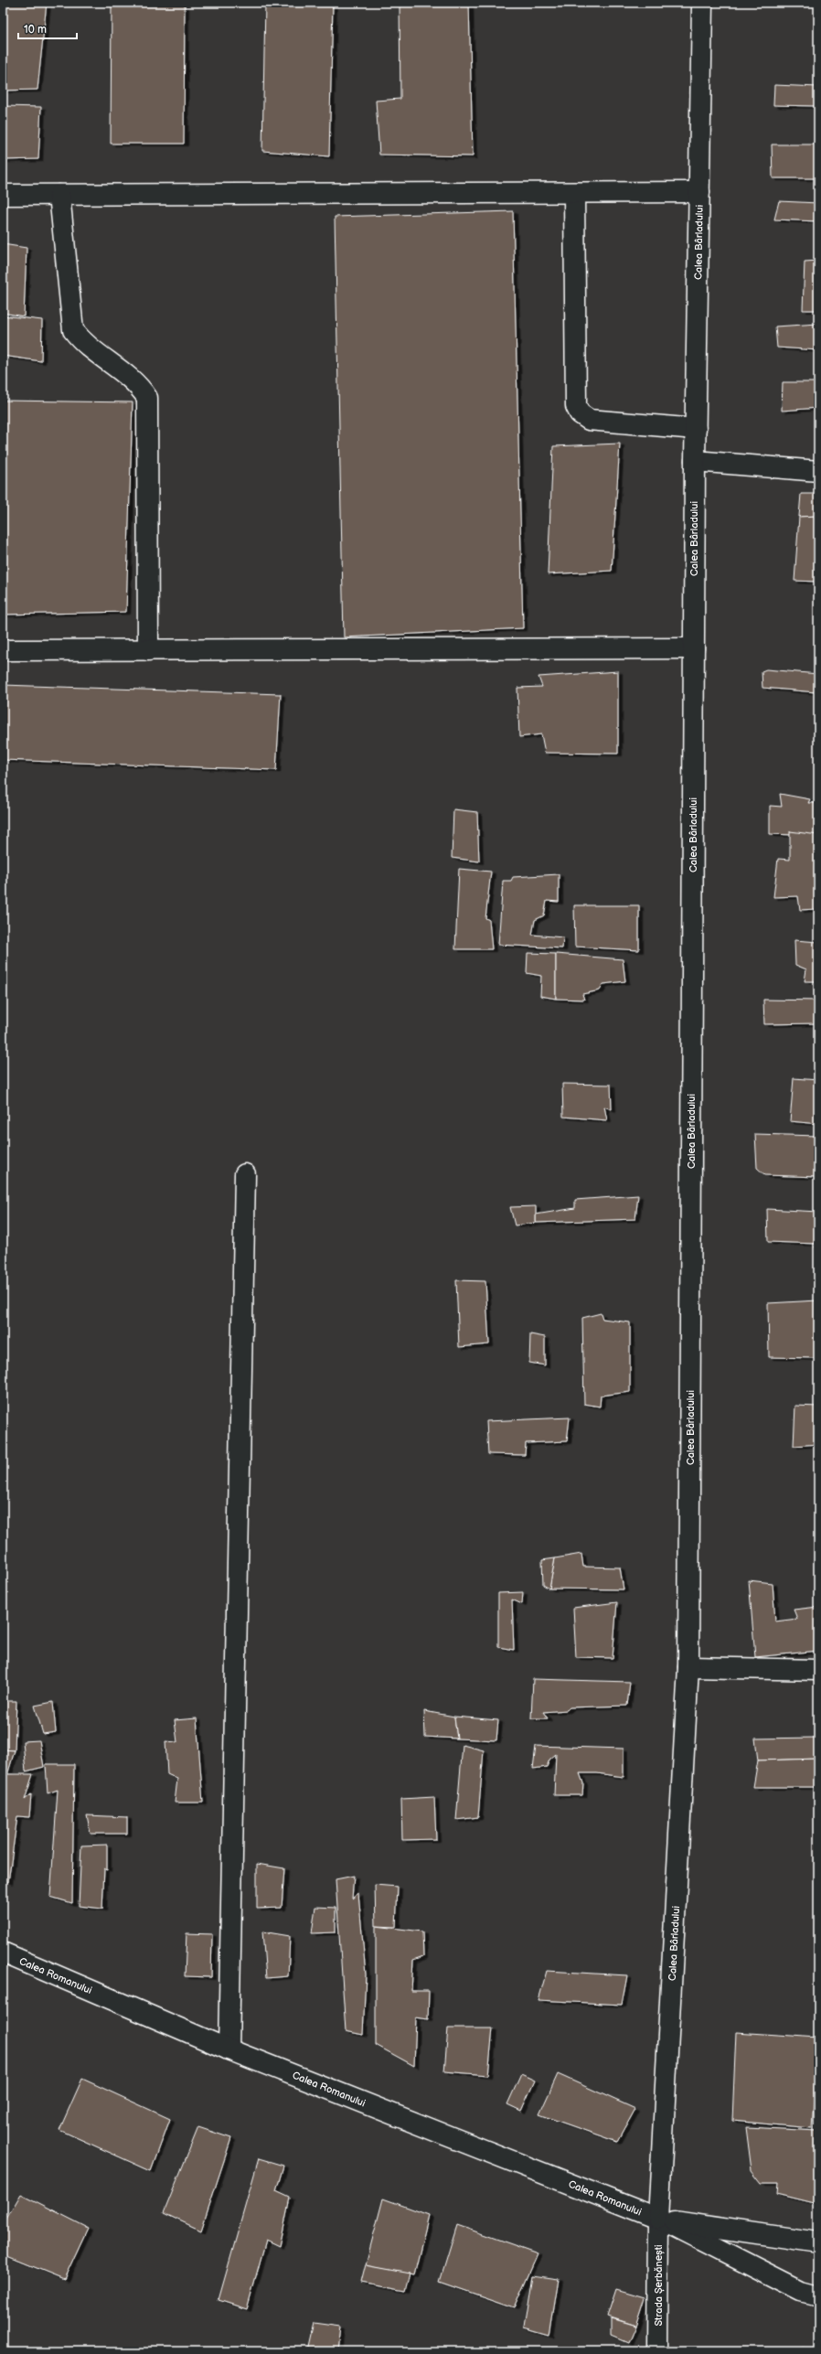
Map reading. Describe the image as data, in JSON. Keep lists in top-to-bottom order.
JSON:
{
  "streets": {
    "main road": ["Calea Bârladului", "Calea Romanului", "Strada Șerbănești"]
  },
  "crossings": [
    ["Calea Bârladului", "Calea Romanului"],
    ["Calea Bârladului", "Strada Șerbănești"],
    ["Calea Romanului", "Strada Șerbănești"]
  ],
  "scale_bar": "10 m"
}
